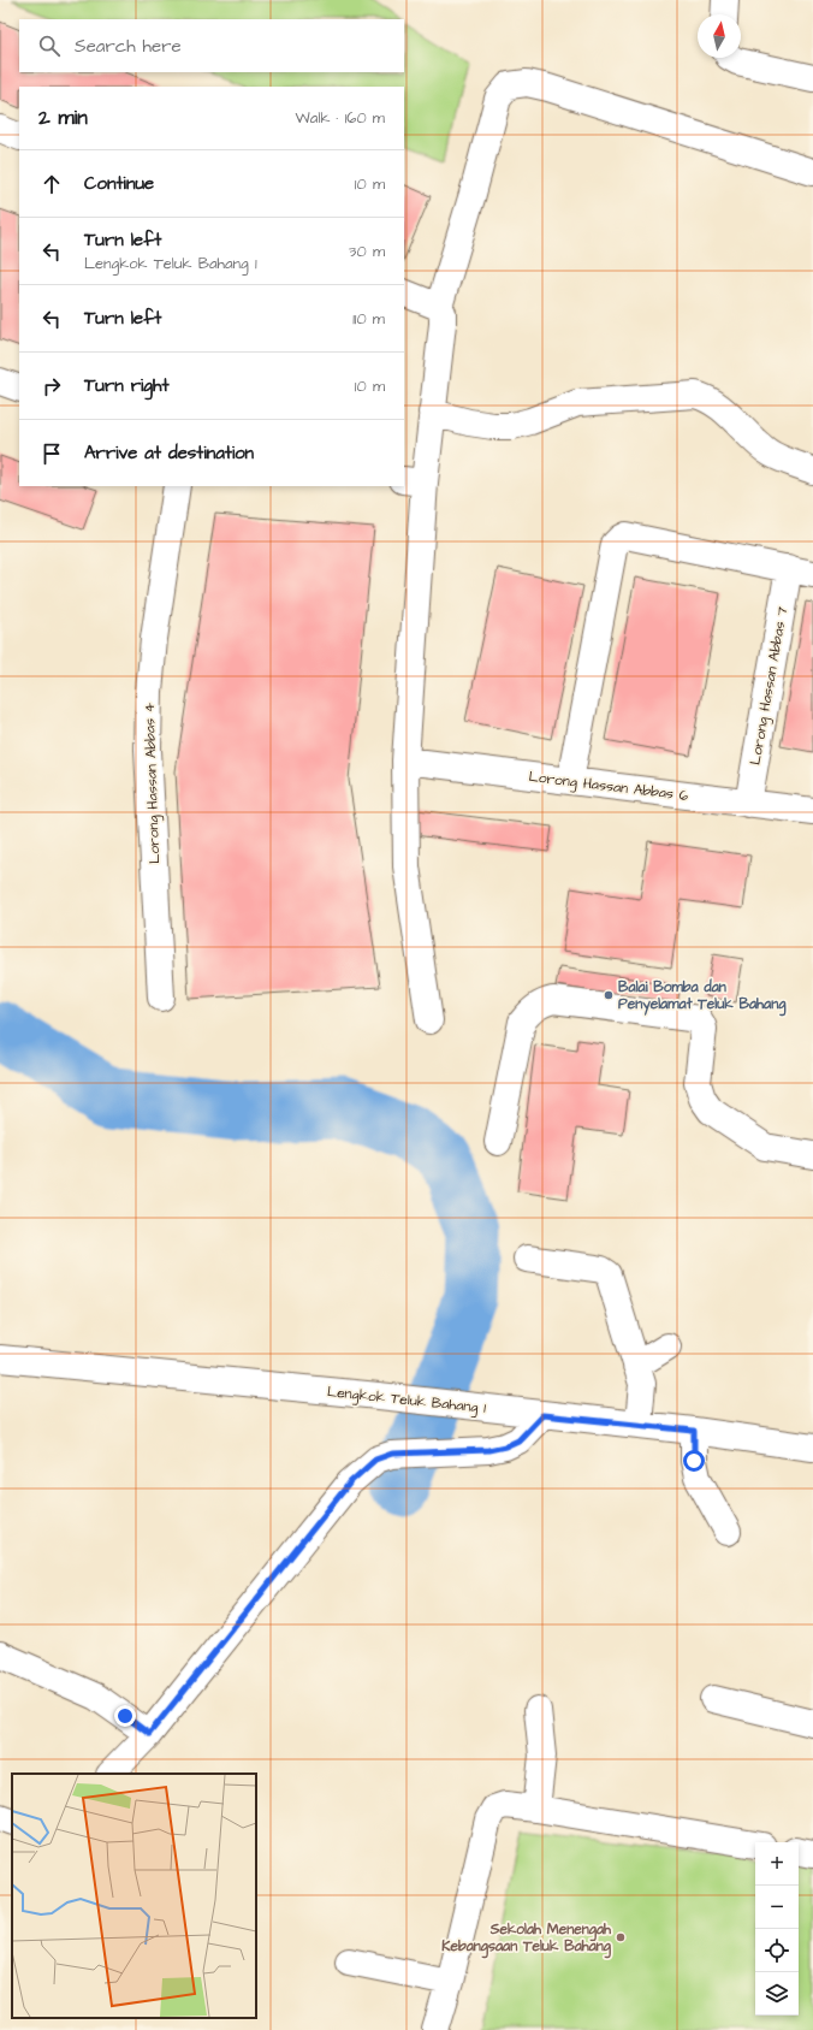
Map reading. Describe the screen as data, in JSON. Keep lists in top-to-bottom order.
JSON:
{
  "streets": {
    "street": [
      "Lorong Hassan Abbas 7",
      "Lorong Hassan Abbas 4",
      "Lorong Hassan Abbas 6",
      "Lengkok Teluk Bahang 1"
    ]
  },
  "crossings": [
    ["Lorong Hassan Abbas 7", "Lorong Hassan Abbas 6"]
  ],
  "places": ["Balai Bomba dan Penyelamat Teluk Bahang", "Sekolah Menengah Kebangsaan Teluk Bahang"],
  "north": "top",
  "page": {
    "search": "Search here",
    "heading": ["2 min", "Walk · 160 m"],
    "list": [
      ["Continue", "10 m"],
      ["Turn left", "Lengkok Teluk Bahang 1", "30 m"],
      ["Turn left", "110 m"],
      ["Turn right", "10 m"],
      "Arrive at destination"
    ],
    "map_buttons": ["+", "−"]
  }
}
